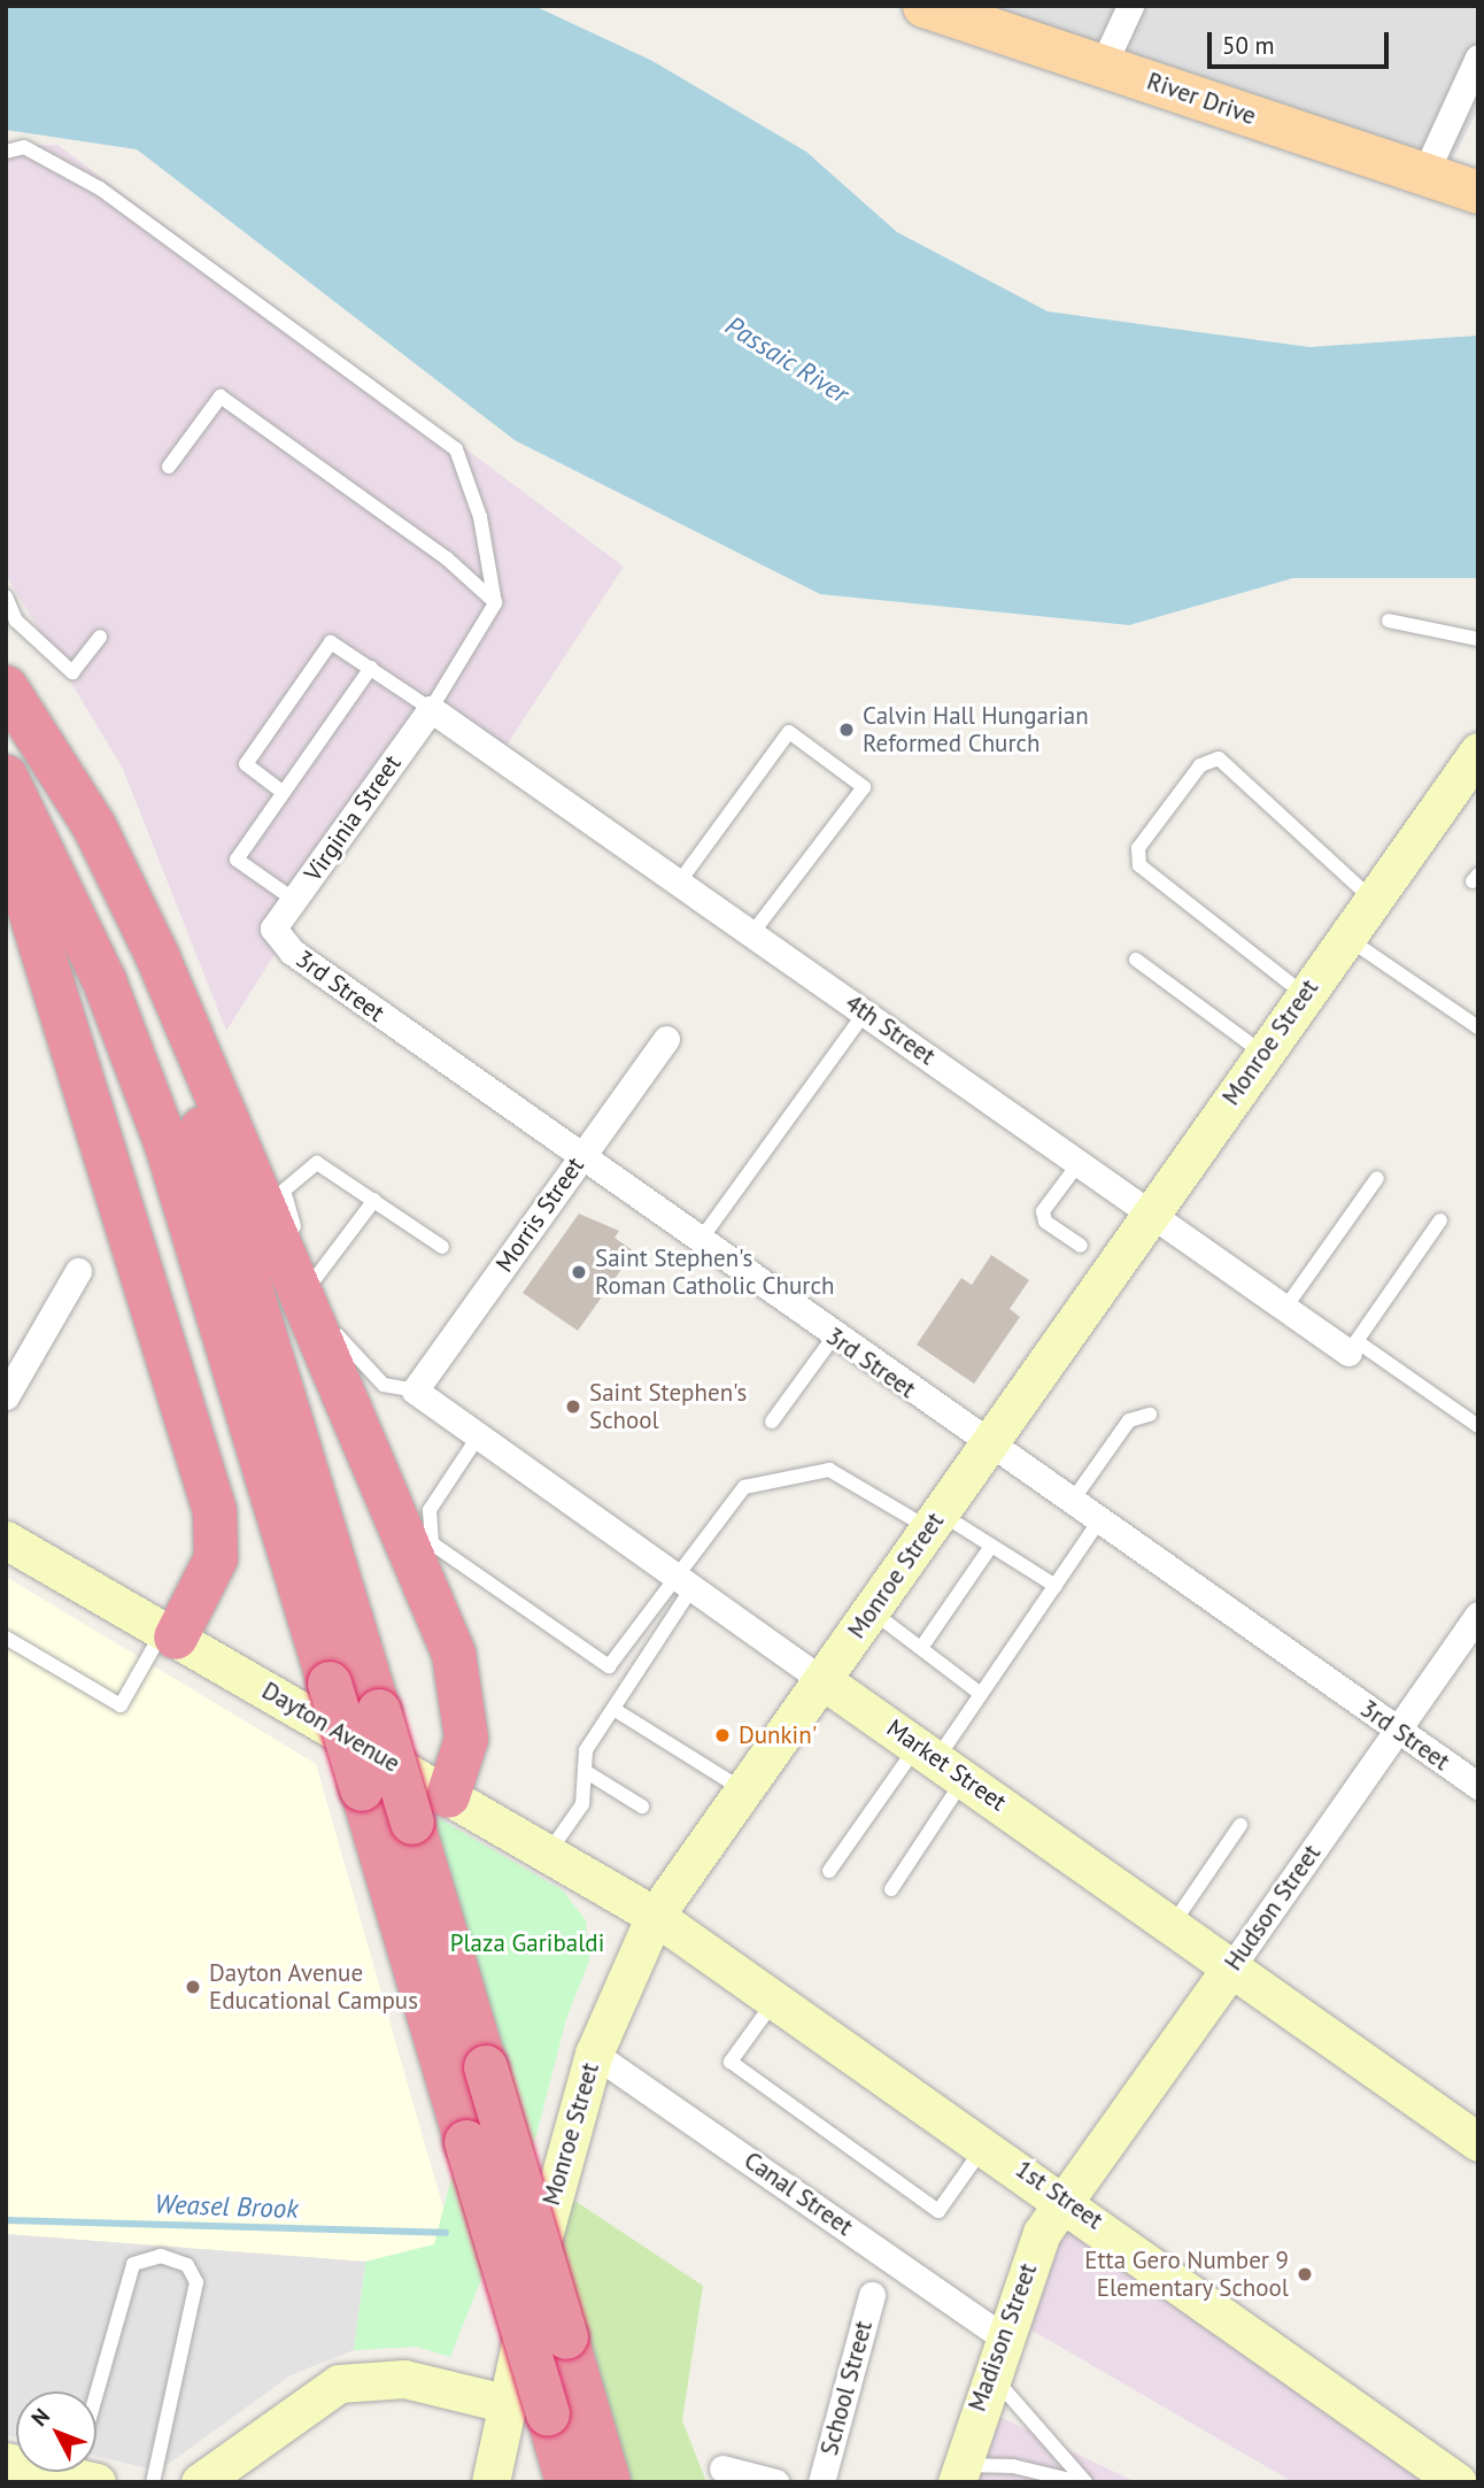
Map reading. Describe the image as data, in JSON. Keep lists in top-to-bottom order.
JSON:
{
  "streets": {
    "main road": [
      "River Drive",
      "Monroe Street",
      "Dayton Avenue",
      "Market Street",
      "Hudson Street",
      "1st Street",
      "Madison Street"
    ],
    "street": [
      "Virginia Street",
      "3rd Street",
      "4th Street",
      "Morris Street",
      "Canal Street",
      "School Street"
    ]
  },
  "crossings": [
    ["Virginia Street", "3rd Street"],
    ["Virginia Street", "4th Street"],
    ["3rd Street", "Monroe Street"],
    ["3rd Street", "Morris Street"],
    ["3rd Street", "Hudson Street"],
    ["4th Street", "Monroe Street"],
    ["Monroe Street", "Dayton Avenue"],
    ["Monroe Street", "Market Street"],
    ["Monroe Street", "Canal Street"],
    ["Monroe Street", "1st Street"],
    ["Morris Street", "Market Street"],
    ["Dayton Avenue", "1st Street"],
    ["Market Street", "Hudson Street"],
    ["Hudson Street", "1st Street"],
    ["Hudson Street", "Madison Street"],
    ["Canal Street", "Madison Street"],
    ["1st Street", "Madison Street"]
  ],
  "water": ["Passaic River", "Weasel Brook"],
  "parks": ["Plaza Garibaldi"],
  "places": [
    "Calvin Hall Hungarian Reformed Church",
    "Saint Stephen's Roman Catholic Church",
    "Saint Stephen's School",
    "Dunkin'",
    "Dayton Avenue Educational Campus",
    "Etta Gero Number 9 Elementary School"
  ],
  "scale_bar": "50 m",
  "north": "top left"
}
